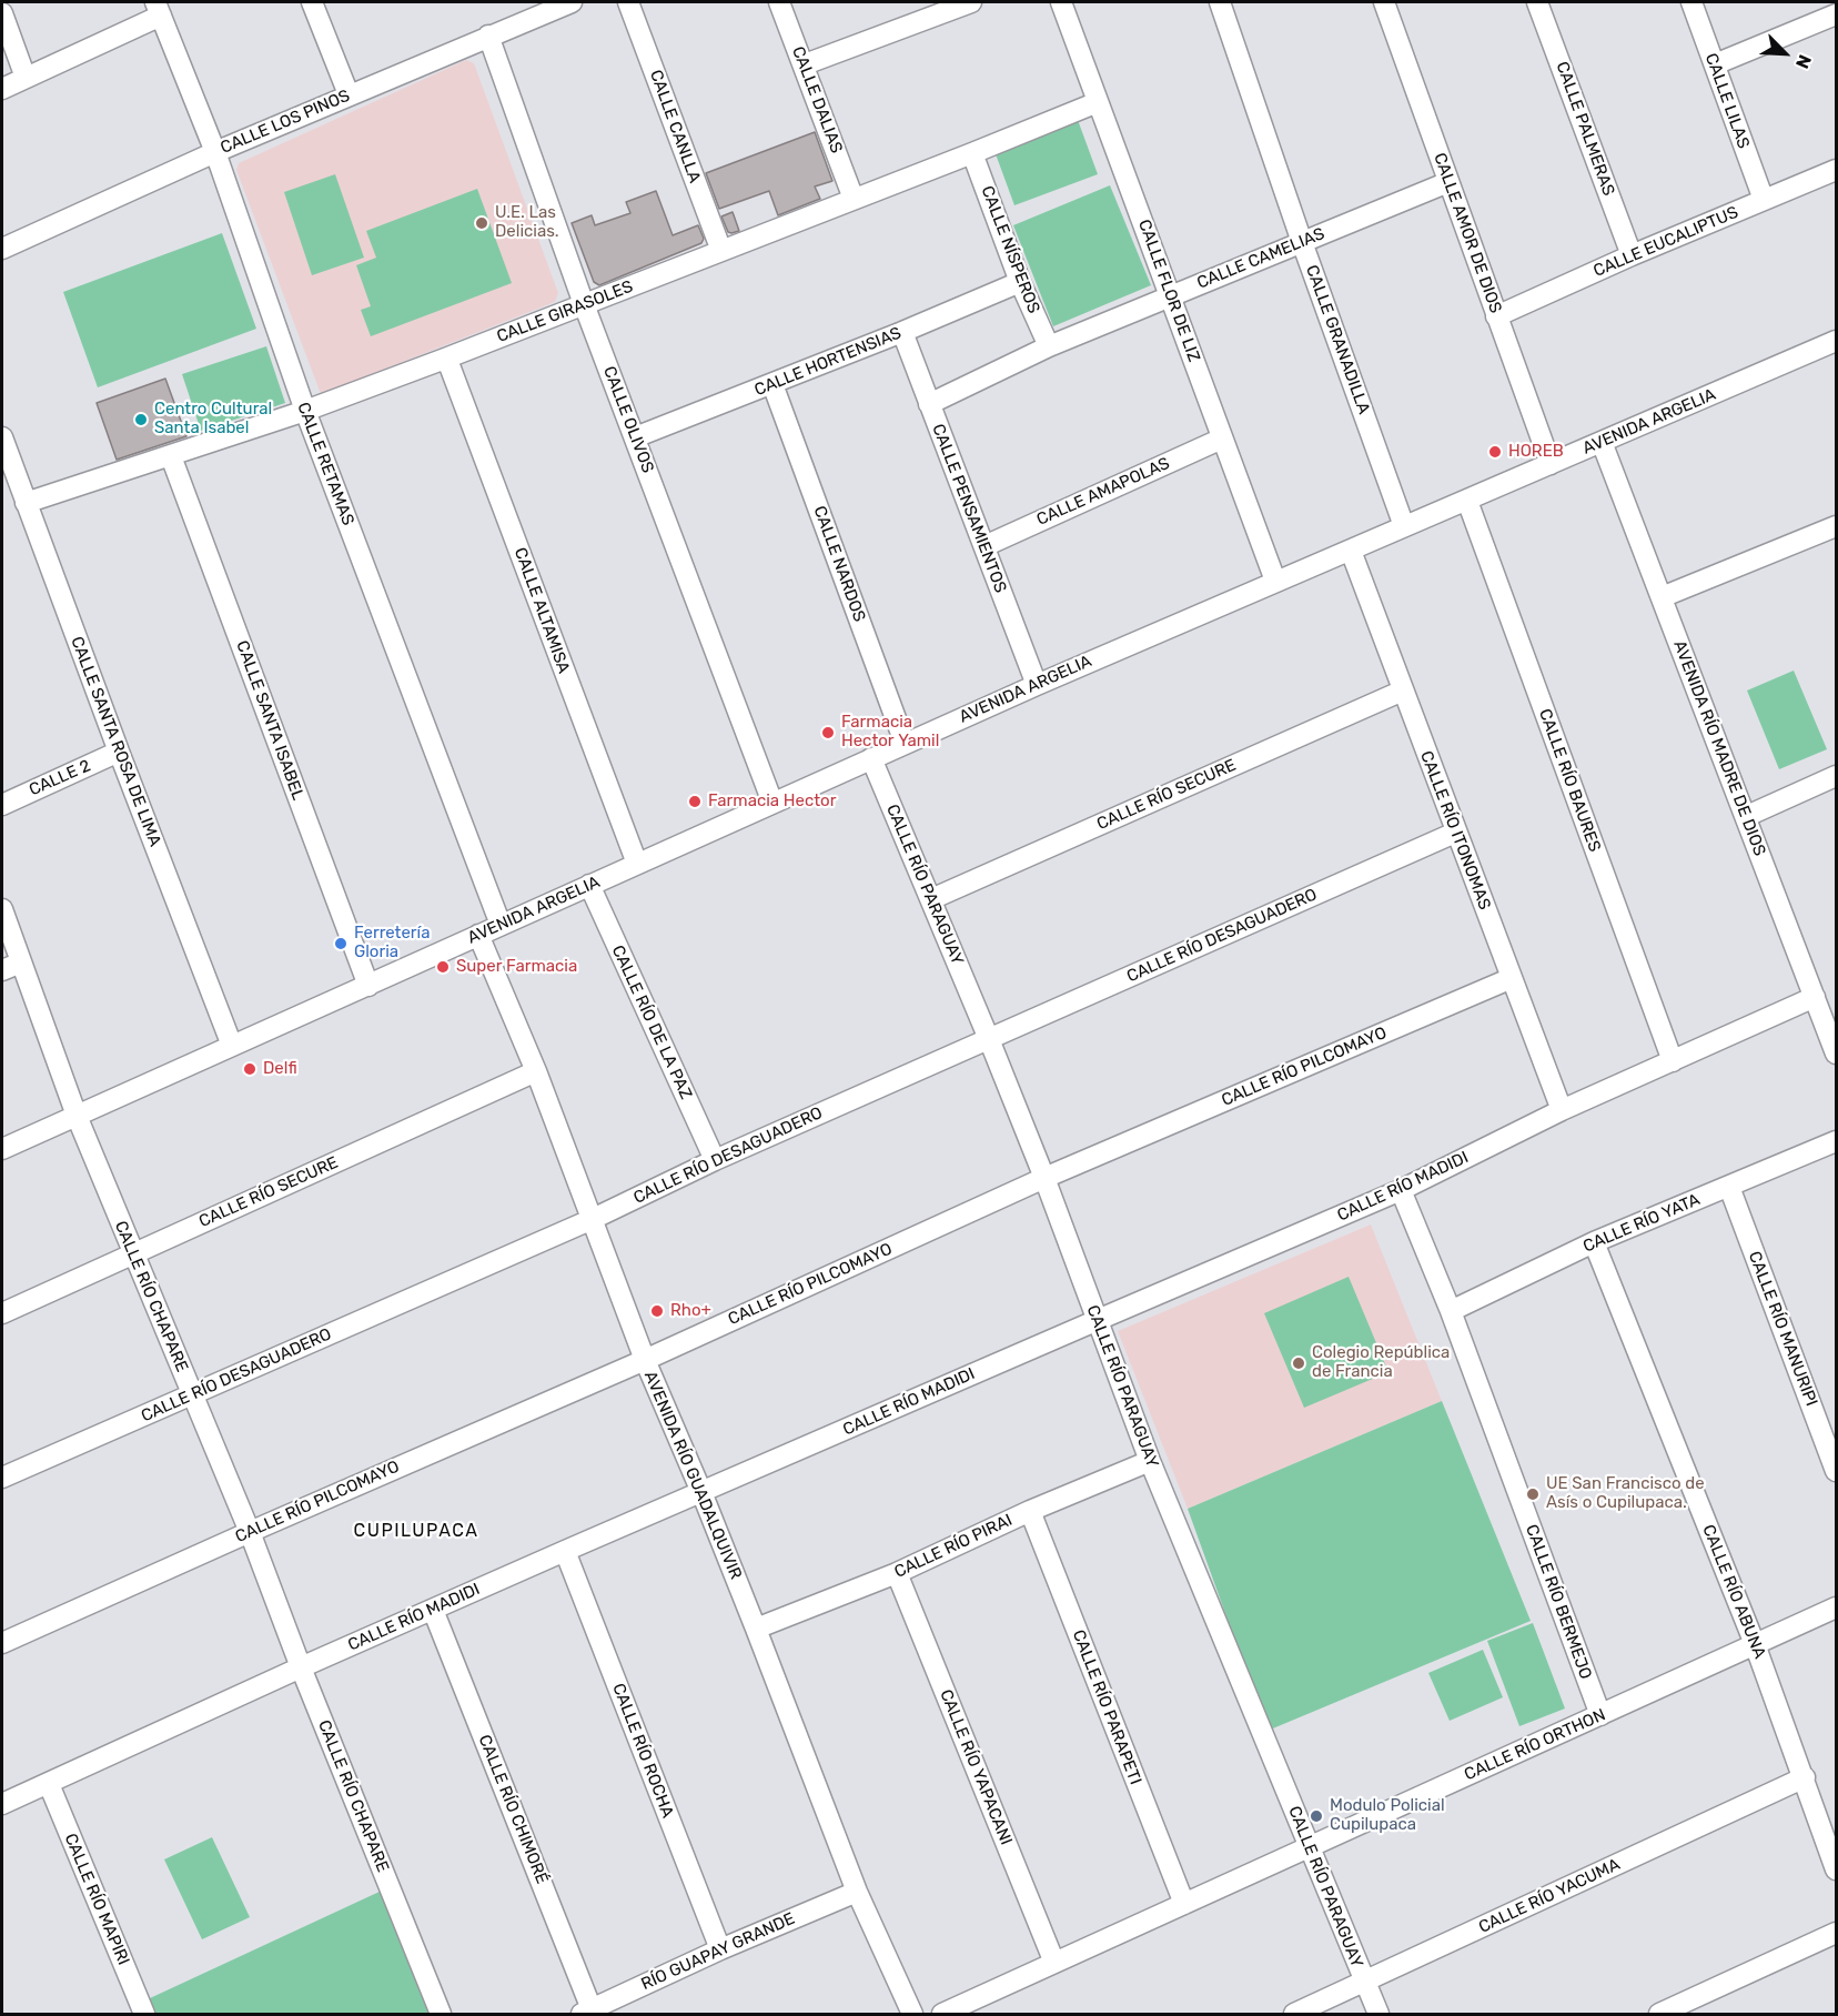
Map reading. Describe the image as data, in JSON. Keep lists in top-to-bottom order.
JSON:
{
  "streets": {
    "street": [
      "CALLE DALIAS",
      "CALLE LILAS",
      "CALLE LOS PINOS",
      "CALLE CANLLA",
      "CALLE PALMERAS",
      "CALLE AMOR DE DIOS",
      "CALLE EUCALIPTUS",
      "CALLE NÍSPEROS",
      "CALLE CAMELIAS",
      "CALLE FLOR DE LIZ",
      "CALLE GIRASOLES",
      "CALLE GRANADILLA",
      "CALLE HORTENSIAS",
      "CALLE OLIVOS",
      "AVENIDA ARGELIA",
      "CALLE RETAMAS",
      "CALLE AMAPOLAS",
      "CALLE PENSAMIENTOS",
      "CALLE NARDOS",
      "CALLE ALTAMISA",
      "CALLE SANTA ISABEL",
      "CALLE SANTA ROSA DE LIMA",
      "AVENIDA RÍO MADRE DE DIOS",
      "CALLE 2",
      "CALLE RÍO BAURES",
      "CALLE RÍO SECURE",
      "CALLE RÍO ITONOMAS",
      "CALLE RÍO PARAGUAY",
      "CALLE RÍO DESAGUADERO",
      "CALLE RÍO DE LA PAZ",
      "CALLE RÍO PILCOMAYO",
      "CALLE RÍO MADIDI",
      "CALLE RÍO YATA",
      "CALLE RÍO CHAPARE",
      "CALLE RÍO MANURIPI",
      "AVENIDA RÍO GUADALQUIVIR",
      "CALLE RÍO PIRAI",
      "CALLE RÍO ABUNA",
      "CALLE RÍO BERMEJO",
      "CALLE RÍO PARAPETI",
      "CALLE RÍO ORTHON",
      "CALLE RÍO ROCHA",
      "CALLE RÍO YAPACANI",
      "CALLE RÍO CHIMORÉ",
      "CALLE RÍO YACUMA",
      "CALLE RÍO MAPIRI",
      "RÍO GUAPAY GRANDE"
    ]
  },
  "crossings": [
    ["CALLE DALIAS", "CALLE GIRASOLES"],
    ["CALLE LILAS", "CALLE EUCALIPTUS"],
    ["CALLE LOS PINOS", "CALLE OLIVOS"],
    ["CALLE LOS PINOS", "CALLE RETAMAS"],
    ["CALLE CANLLA", "CALLE GIRASOLES"],
    ["CALLE PALMERAS", "CALLE EUCALIPTUS"],
    ["CALLE AMOR DE DIOS", "CALLE EUCALIPTUS"],
    ["CALLE AMOR DE DIOS", "CALLE CAMELIAS"],
    ["CALLE AMOR DE DIOS", "AVENIDA ARGELIA"],
    ["CALLE NÍSPEROS", "CALLE CAMELIAS"],
    ["CALLE NÍSPEROS", "CALLE GIRASOLES"],
    ["CALLE NÍSPEROS", "CALLE HORTENSIAS"],
    ["CALLE CAMELIAS", "CALLE FLOR DE LIZ"],
    ["CALLE CAMELIAS", "CALLE GRANADILLA"],
    ["CALLE CAMELIAS", "CALLE PENSAMIENTOS"],
    ["CALLE FLOR DE LIZ", "CALLE GIRASOLES"],
    ["CALLE FLOR DE LIZ", "AVENIDA ARGELIA"],
    ["CALLE FLOR DE LIZ", "CALLE AMAPOLAS"],
    ["CALLE GIRASOLES", "CALLE OLIVOS"],
    ["CALLE GIRASOLES", "CALLE RETAMAS"],
    ["CALLE GIRASOLES", "CALLE ALTAMISA"],
    ["CALLE GIRASOLES", "CALLE SANTA ISABEL"],
    ["CALLE GIRASOLES", "CALLE SANTA ROSA DE LIMA"],
    ["CALLE GRANADILLA", "AVENIDA ARGELIA"],
    ["CALLE HORTENSIAS", "CALLE OLIVOS"],
    ["CALLE HORTENSIAS", "CALLE PENSAMIENTOS"],
    ["CALLE HORTENSIAS", "CALLE NARDOS"],
    ["CALLE OLIVOS", "AVENIDA ARGELIA"],
    ["AVENIDA ARGELIA", "CALLE RETAMAS"],
    ["AVENIDA ARGELIA", "CALLE PENSAMIENTOS"],
    ["AVENIDA ARGELIA", "CALLE NARDOS"],
    ["AVENIDA ARGELIA", "CALLE ALTAMISA"],
    ["AVENIDA ARGELIA", "CALLE SANTA ISABEL"],
    ["AVENIDA ARGELIA", "CALLE SANTA ROSA DE LIMA"],
    ["AVENIDA ARGELIA", "AVENIDA RÍO MADRE DE DIOS"],
    ["AVENIDA ARGELIA", "CALLE RÍO BAURES"],
    ["AVENIDA ARGELIA", "CALLE RÍO ITONOMAS"],
    ["AVENIDA ARGELIA", "CALLE RÍO PARAGUAY"],
    ["AVENIDA ARGELIA", "CALLE RÍO DE LA PAZ"],
    ["AVENIDA ARGELIA", "CALLE RÍO CHAPARE"],
    ["AVENIDA ARGELIA", "AVENIDA RÍO GUADALQUIVIR"],
    ["CALLE AMAPOLAS", "CALLE PENSAMIENTOS"],
    ["CALLE SANTA ROSA DE LIMA", "CALLE 2"],
    ["AVENIDA RÍO MADRE DE DIOS", "CALLE RÍO MADIDI"],
    ["CALLE RÍO BAURES", "CALLE RÍO MADIDI"],
    ["CALLE RÍO SECURE", "CALLE RÍO ITONOMAS"],
    ["CALLE RÍO SECURE", "CALLE RÍO PARAGUAY"],
    ["CALLE RÍO SECURE", "CALLE RÍO CHAPARE"],
    ["CALLE RÍO SECURE", "AVENIDA RÍO GUADALQUIVIR"],
    ["CALLE RÍO ITONOMAS", "CALLE RÍO DESAGUADERO"],
    ["CALLE RÍO ITONOMAS", "CALLE RÍO PILCOMAYO"],
    ["CALLE RÍO ITONOMAS", "CALLE RÍO MADIDI"],
    ["CALLE RÍO PARAGUAY", "CALLE RÍO DESAGUADERO"],
    ["CALLE RÍO PARAGUAY", "CALLE RÍO PILCOMAYO"],
    ["CALLE RÍO PARAGUAY", "CALLE RÍO MADIDI"],
    ["CALLE RÍO PARAGUAY", "CALLE RÍO PIRAI"],
    ["CALLE RÍO PARAGUAY", "CALLE RÍO ORTHON"],
    ["CALLE RÍO PARAGUAY", "CALLE RÍO YACUMA"],
    ["CALLE RÍO DESAGUADERO", "CALLE RÍO DE LA PAZ"],
    ["CALLE RÍO DESAGUADERO", "CALLE RÍO CHAPARE"],
    ["CALLE RÍO DESAGUADERO", "AVENIDA RÍO GUADALQUIVIR"],
    ["CALLE RÍO PILCOMAYO", "CALLE RÍO CHAPARE"],
    ["CALLE RÍO PILCOMAYO", "AVENIDA RÍO GUADALQUIVIR"],
    ["CALLE RÍO MADIDI", "CALLE RÍO CHAPARE"],
    ["CALLE RÍO MADIDI", "AVENIDA RÍO GUADALQUIVIR"],
    ["CALLE RÍO MADIDI", "CALLE RÍO BERMEJO"],
    ["CALLE RÍO MADIDI", "CALLE RÍO ROCHA"],
    ["CALLE RÍO MADIDI", "CALLE RÍO CHIMORÉ"],
    ["CALLE RÍO MADIDI", "CALLE RÍO MAPIRI"],
    ["CALLE RÍO YATA", "CALLE RÍO MANURIPI"],
    ["CALLE RÍO YATA", "CALLE RÍO ABUNA"],
    ["CALLE RÍO YATA", "CALLE RÍO BERMEJO"],
    ["AVENIDA RÍO GUADALQUIVIR", "CALLE RÍO PIRAI"],
    ["AVENIDA RÍO GUADALQUIVIR", "RÍO GUAPAY GRANDE"],
    ["CALLE RÍO PIRAI", "CALLE RÍO PARAPETI"],
    ["CALLE RÍO PIRAI", "CALLE RÍO YAPACANI"],
    ["CALLE RÍO ABUNA", "CALLE RÍO ORTHON"],
    ["CALLE RÍO ABUNA", "CALLE RÍO YACUMA"],
    ["CALLE RÍO BERMEJO", "CALLE RÍO ORTHON"],
    ["CALLE RÍO PARAPETI", "CALLE RÍO ORTHON"],
    ["CALLE RÍO ORTHON", "CALLE RÍO YAPACANI"],
    ["CALLE RÍO ROCHA", "RÍO GUAPAY GRANDE"],
    ["CALLE RÍO CHIMORÉ", "RÍO GUAPAY GRANDE"]
  ],
  "districts": ["CUPILUPACA"],
  "places": [
    "U.E. Las Delicias.",
    "Centro Cultural Santa Isabel",
    "HOREB",
    "Farmacia Hector Yamil",
    "Farmacia Hector",
    "Ferretería Gloria",
    "Super Farmacia",
    "Delfi",
    "Rho+",
    "Colegio República de Francia",
    "UE San Francisco de Asís o Cupilupaca.",
    "Modulo Policial Cupilupaca"
  ],
  "north": "bottom right"
}
